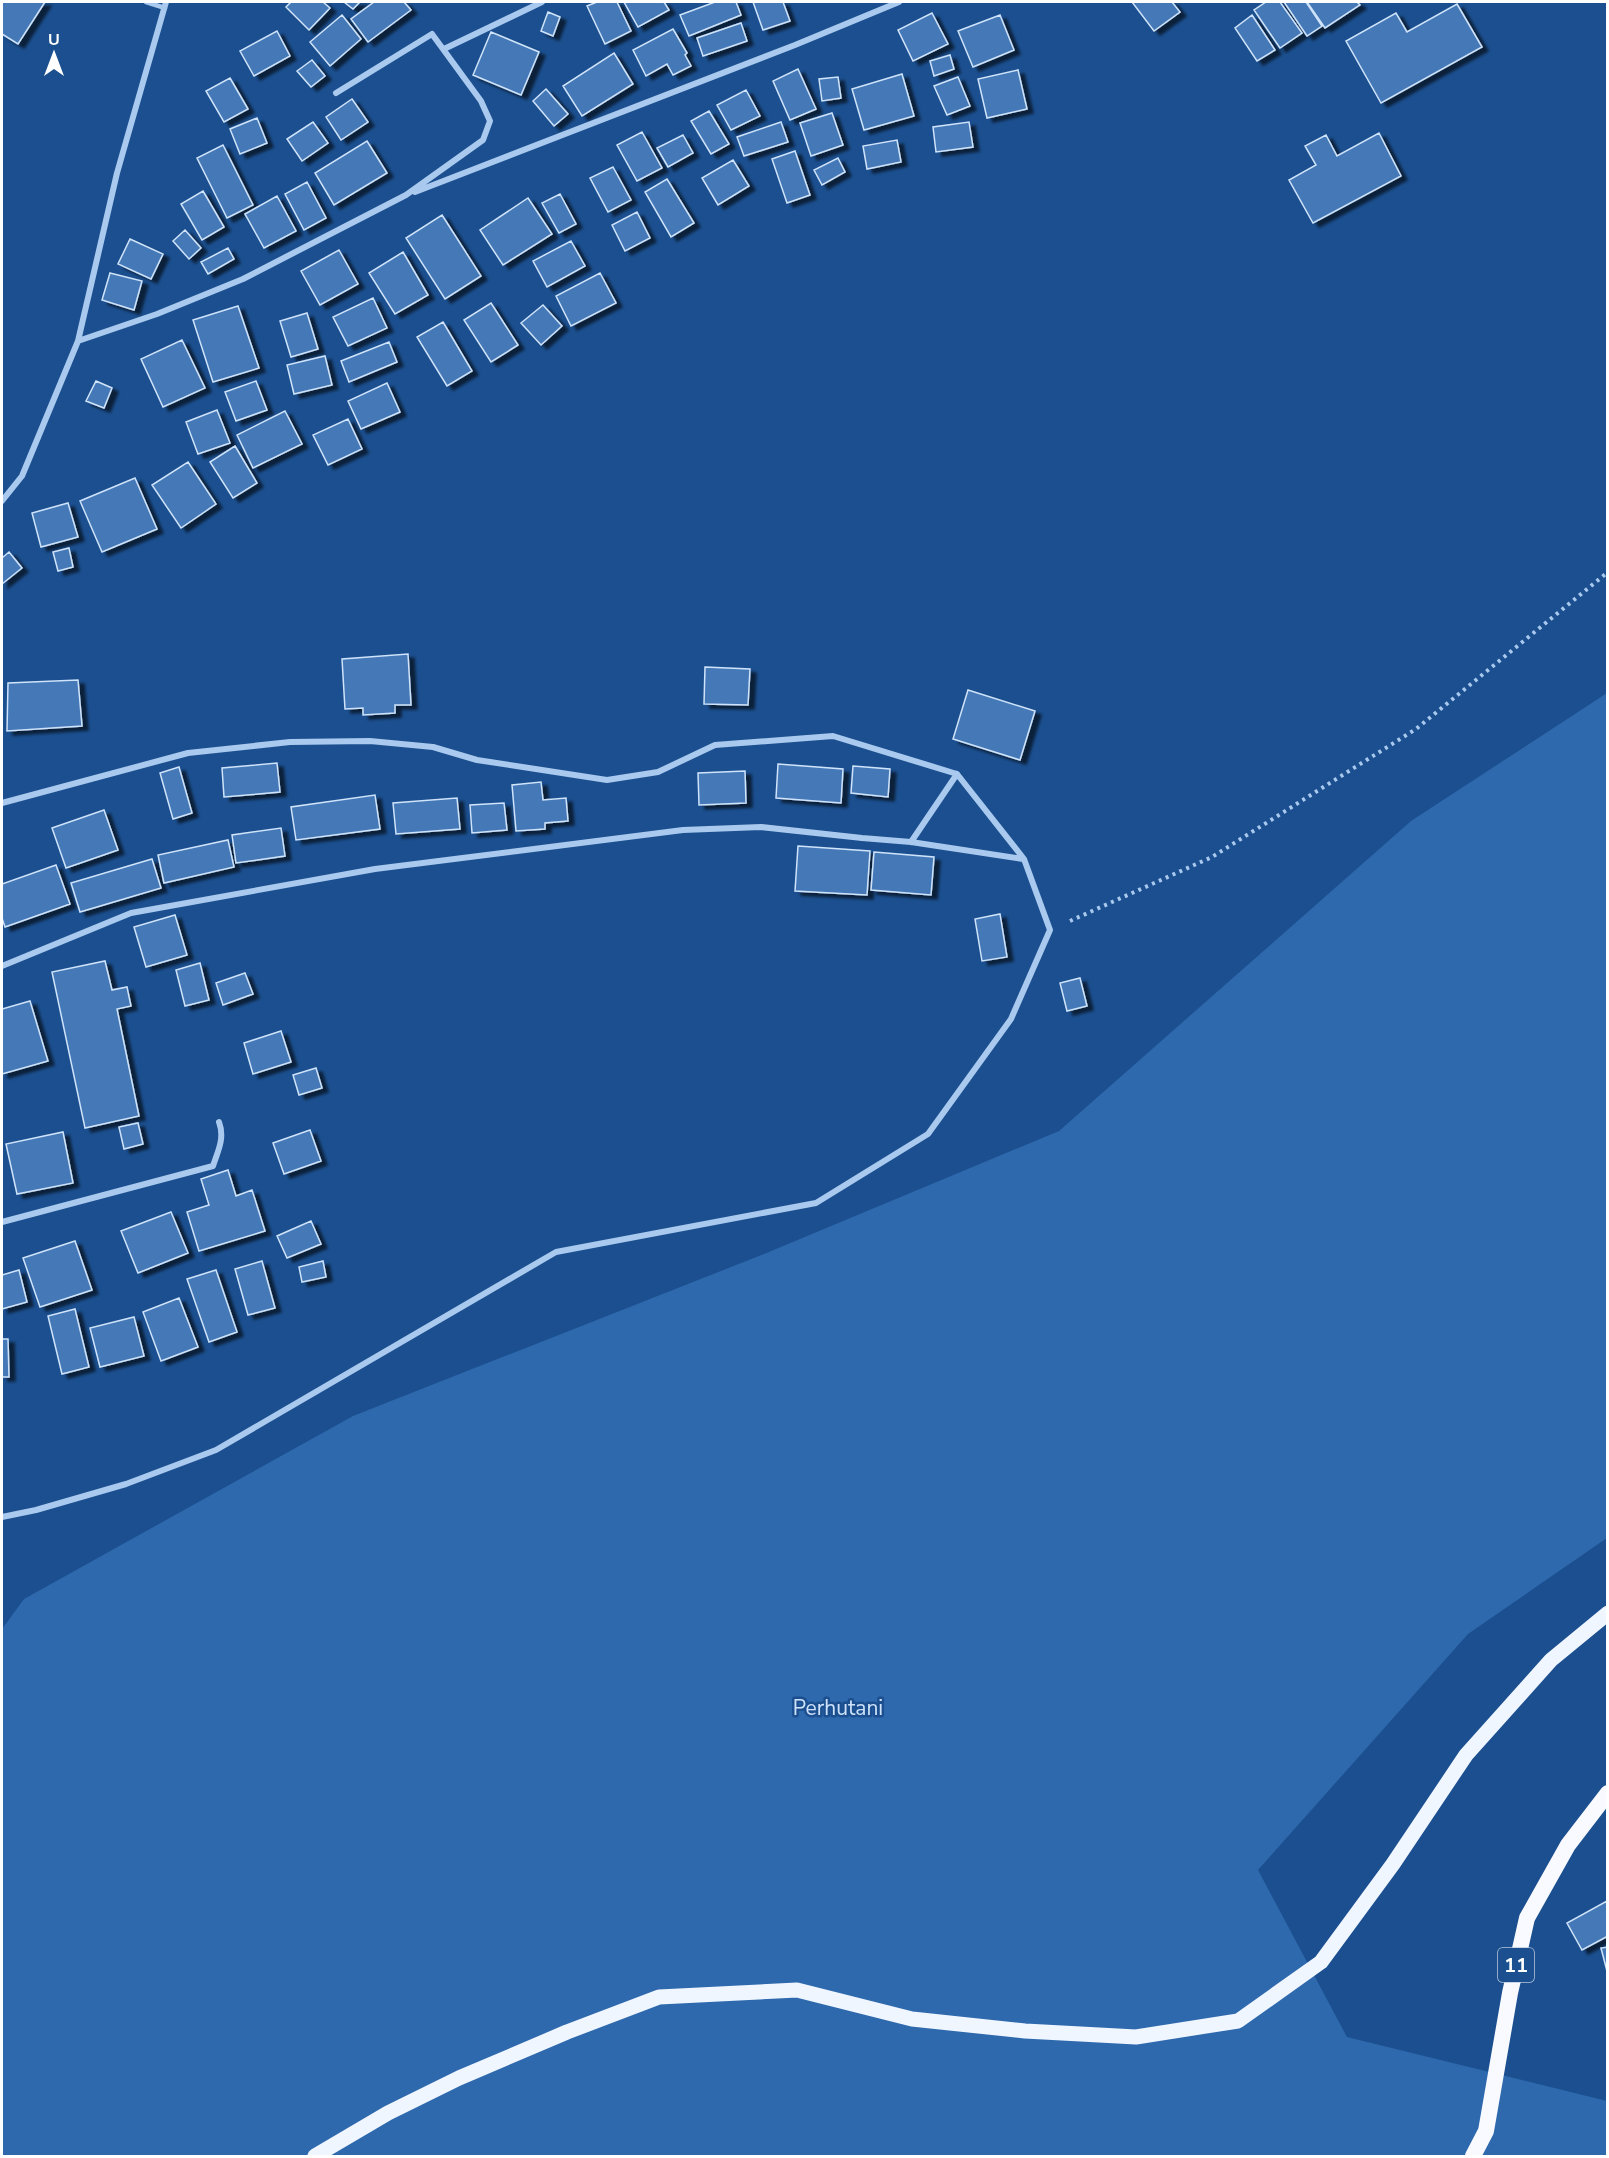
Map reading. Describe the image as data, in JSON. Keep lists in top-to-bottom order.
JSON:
{
  "streets": {
    "highway": ["11"]
  },
  "parks": ["Perhutani"],
  "north": "top"
}
